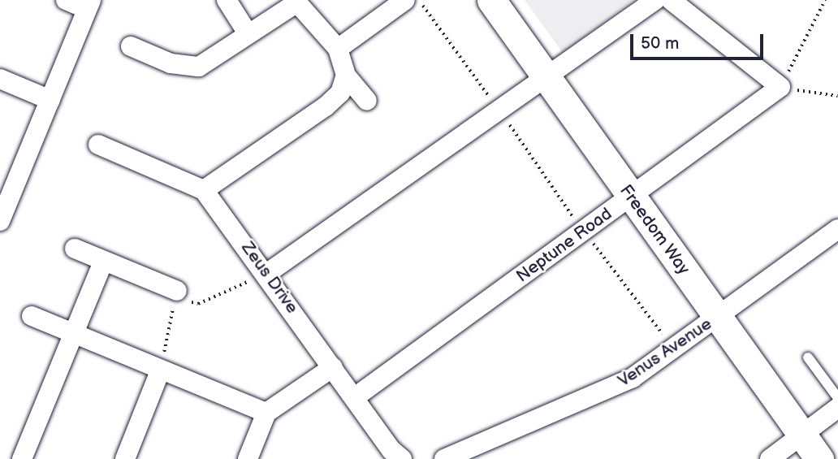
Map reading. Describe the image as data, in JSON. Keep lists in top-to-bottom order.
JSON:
{
  "streets": {
    "street": [
      "Freedom Way",
      "Neptune Road",
      "Zeus Drive",
      "Venus Avenue"
    ]
  },
  "crossings": [
    ["Freedom Way", "Neptune Road"],
    ["Freedom Way", "Venus Avenue"],
    ["Neptune Road", "Zeus Drive"]
  ],
  "scale_bar": "50 m"
}
